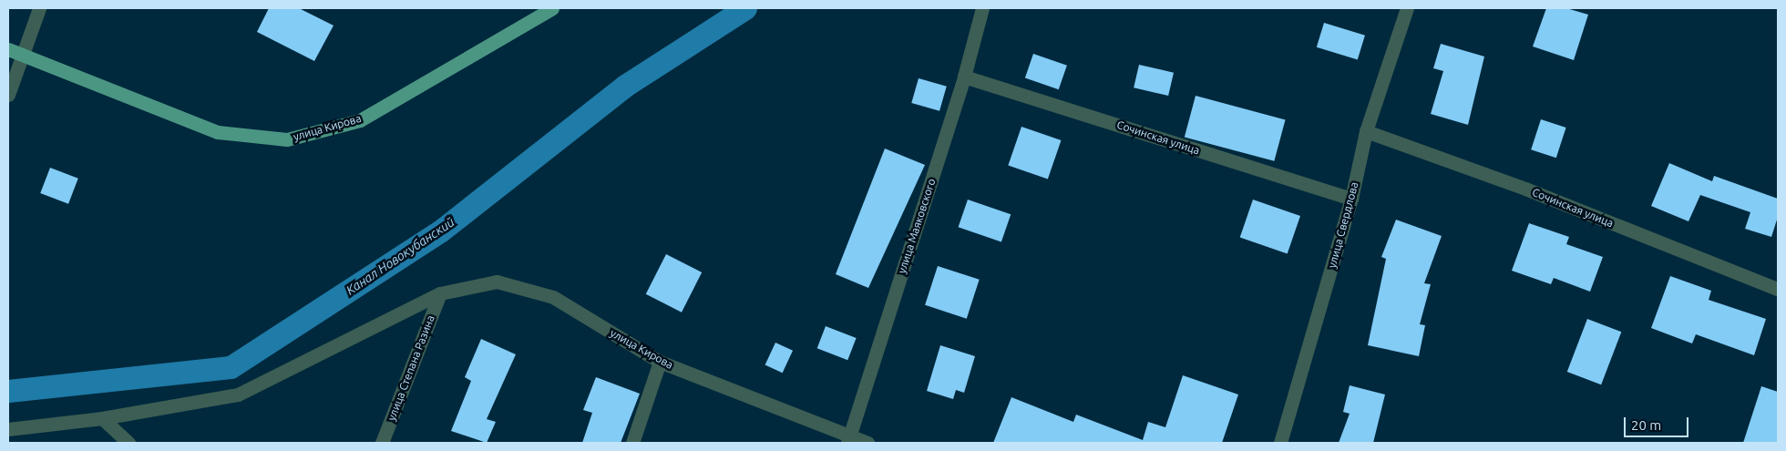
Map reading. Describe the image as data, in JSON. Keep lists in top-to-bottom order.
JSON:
{
  "streets": {
    "main road": ["улица Кирова"],
    "street": [
      "Сочинская улица",
      "улица Свердлова",
      "улица Маяковского",
      "улица Степана Разина"
    ]
  },
  "crossings": [
    ["улица Кирова", "улица Маяковского"],
    ["улица Кирова", "улица Степана Разина"],
    ["Сочинская улица", "улица Свердлова"],
    ["Сочинская улица", "улица Маяковского"]
  ],
  "water": ["Канал Новокубанский"],
  "scale_bar": "20 m"
}
